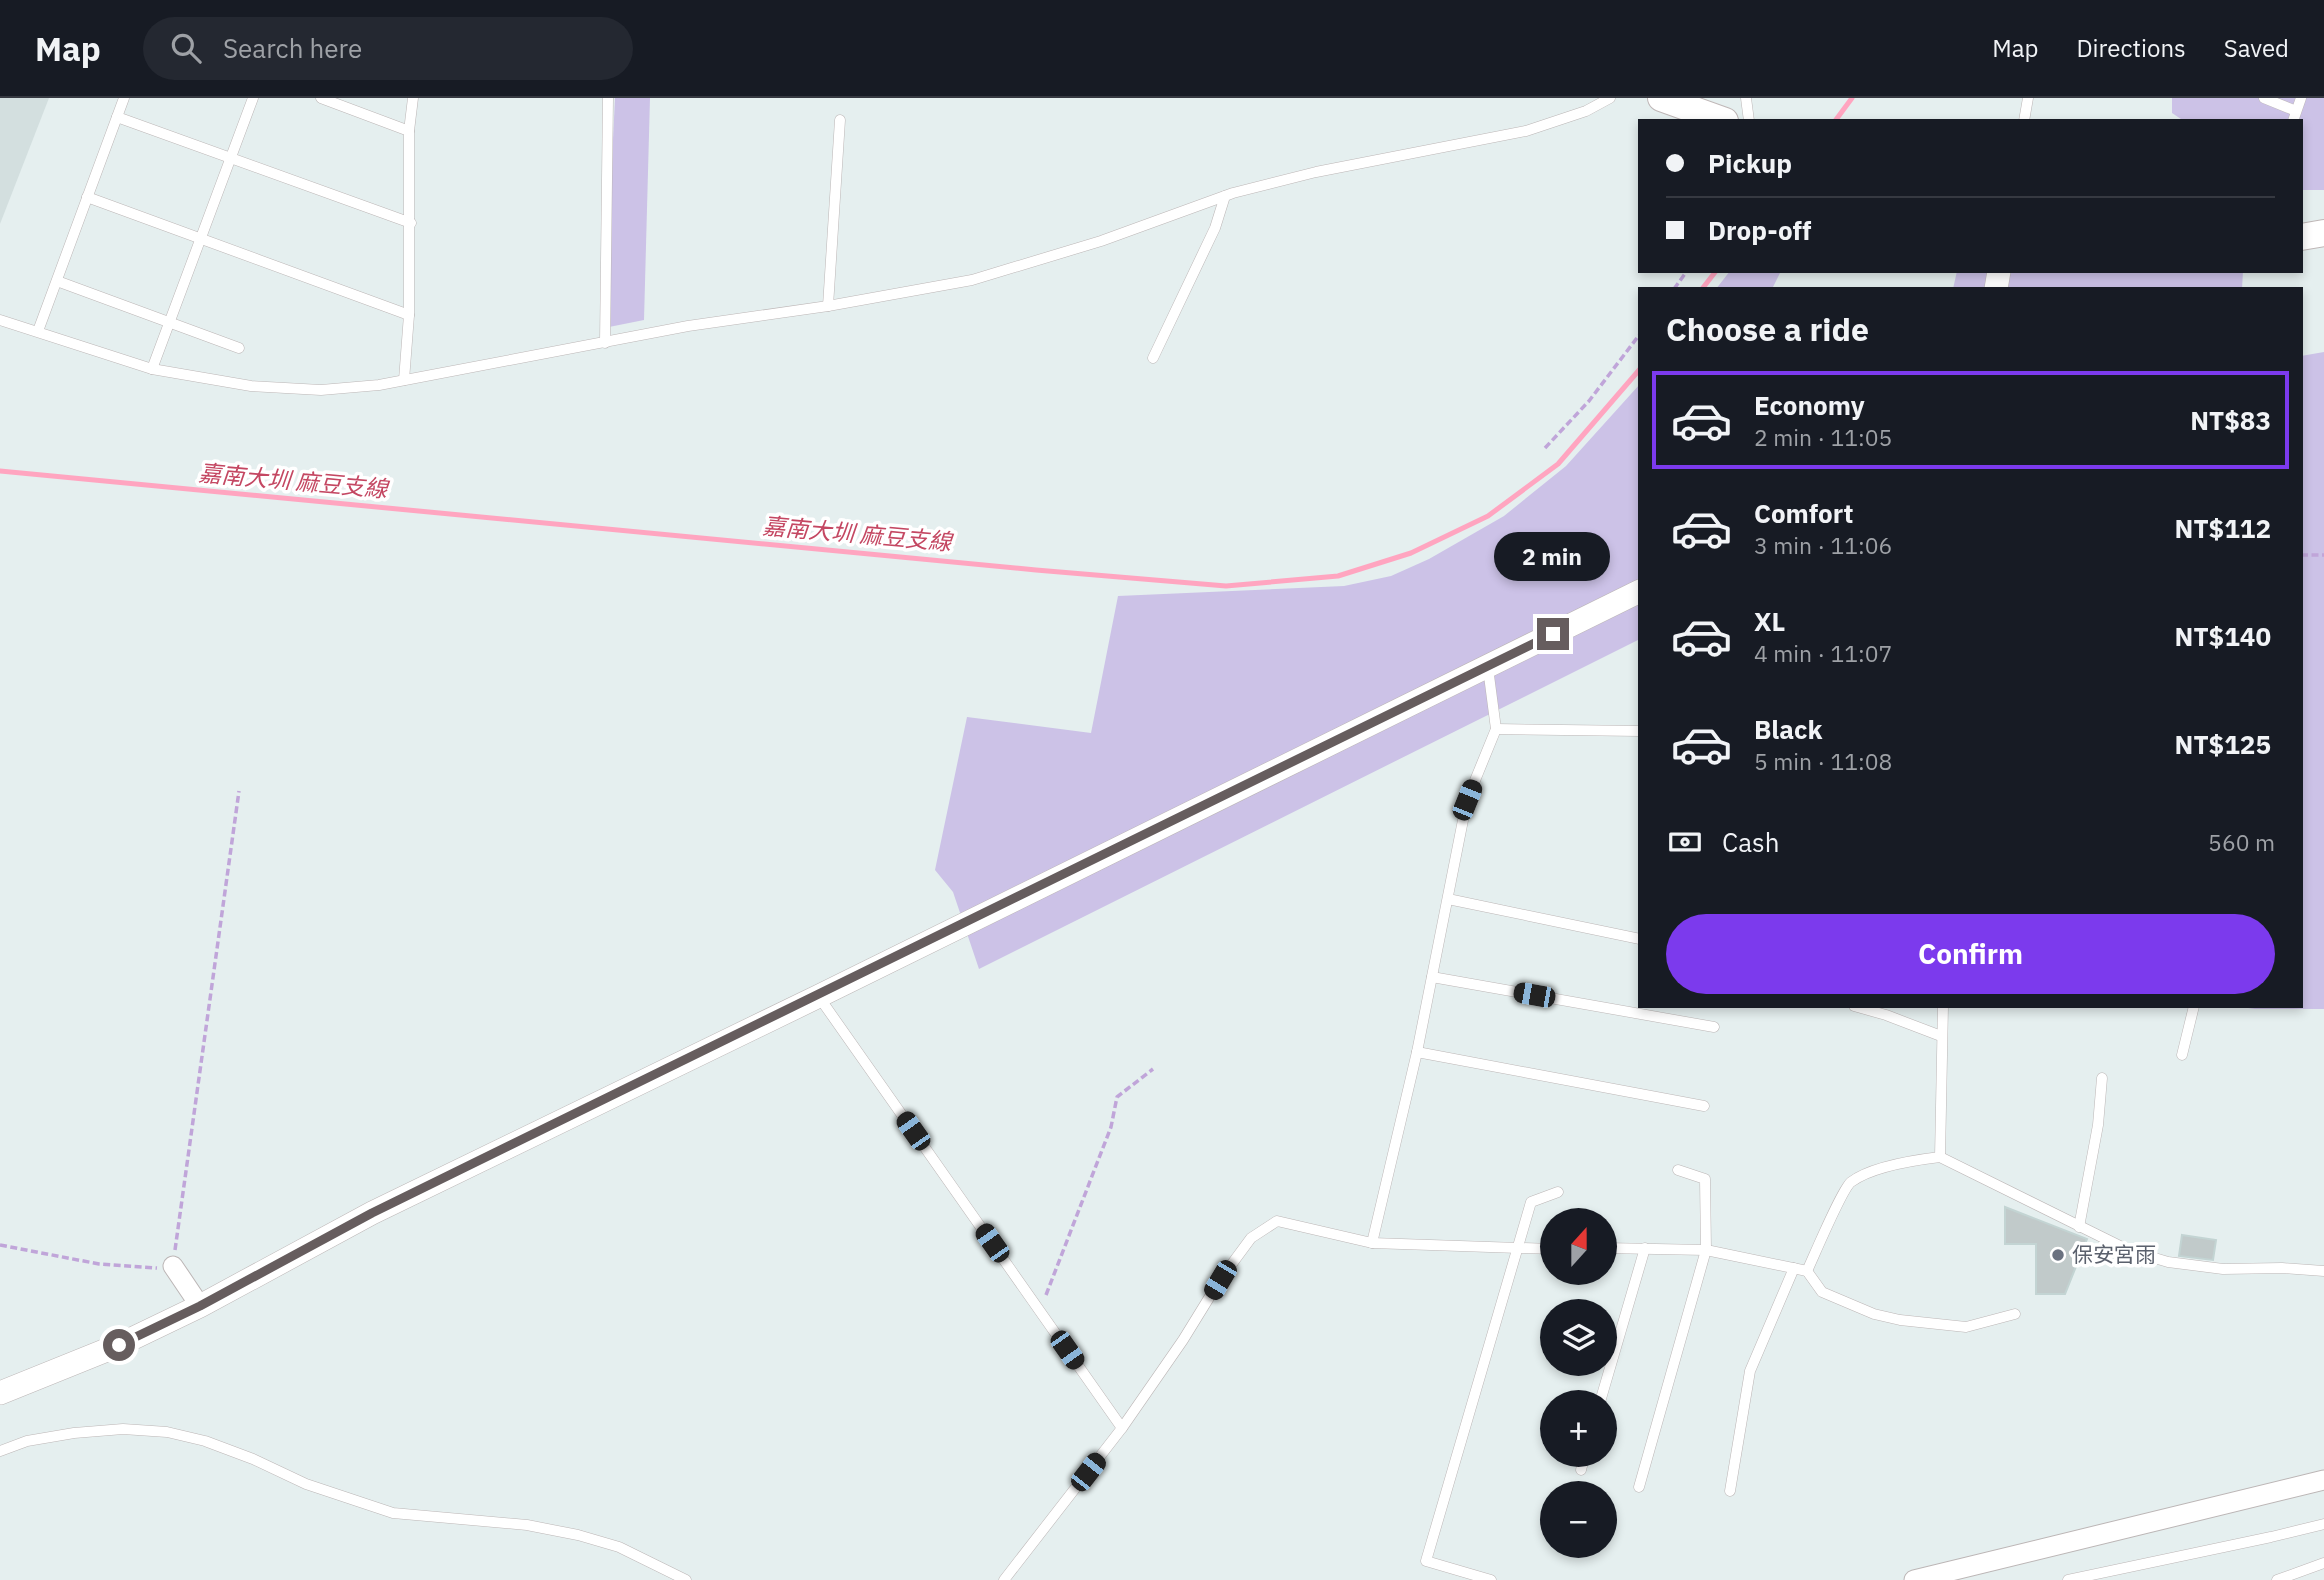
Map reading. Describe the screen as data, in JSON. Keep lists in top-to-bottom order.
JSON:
{
  "water": ["嘉南大圳 麻豆支線"],
  "places": ["保安宮雨"],
  "north": "top",
  "page": {
    "header": "Map",
    "search": "Search here",
    "nav": ["Map", "Directions", "Saved"],
    "banner": ["Pickup", "Drop-off"],
    "heading": "Choose a ride",
    "list": [
      {
        "name": "Economy",
        "note": "2 min · 11:05",
        "value": "NT$83"
      },
      {
        "name": "Comfort",
        "note": "3 min · 11:06",
        "value": "NT$112"
      },
      {
        "name": "XL",
        "note": "4 min · 11:07",
        "value": "NT$140"
      },
      {
        "name": "Black",
        "note": "5 min · 11:08",
        "value": "NT$125"
      }
    ],
    "bubble": "2 min",
    "pay": ["Cash", "560 m"],
    "buttons": "Confirm",
    "map_buttons": ["+", "−"]
  }
}
